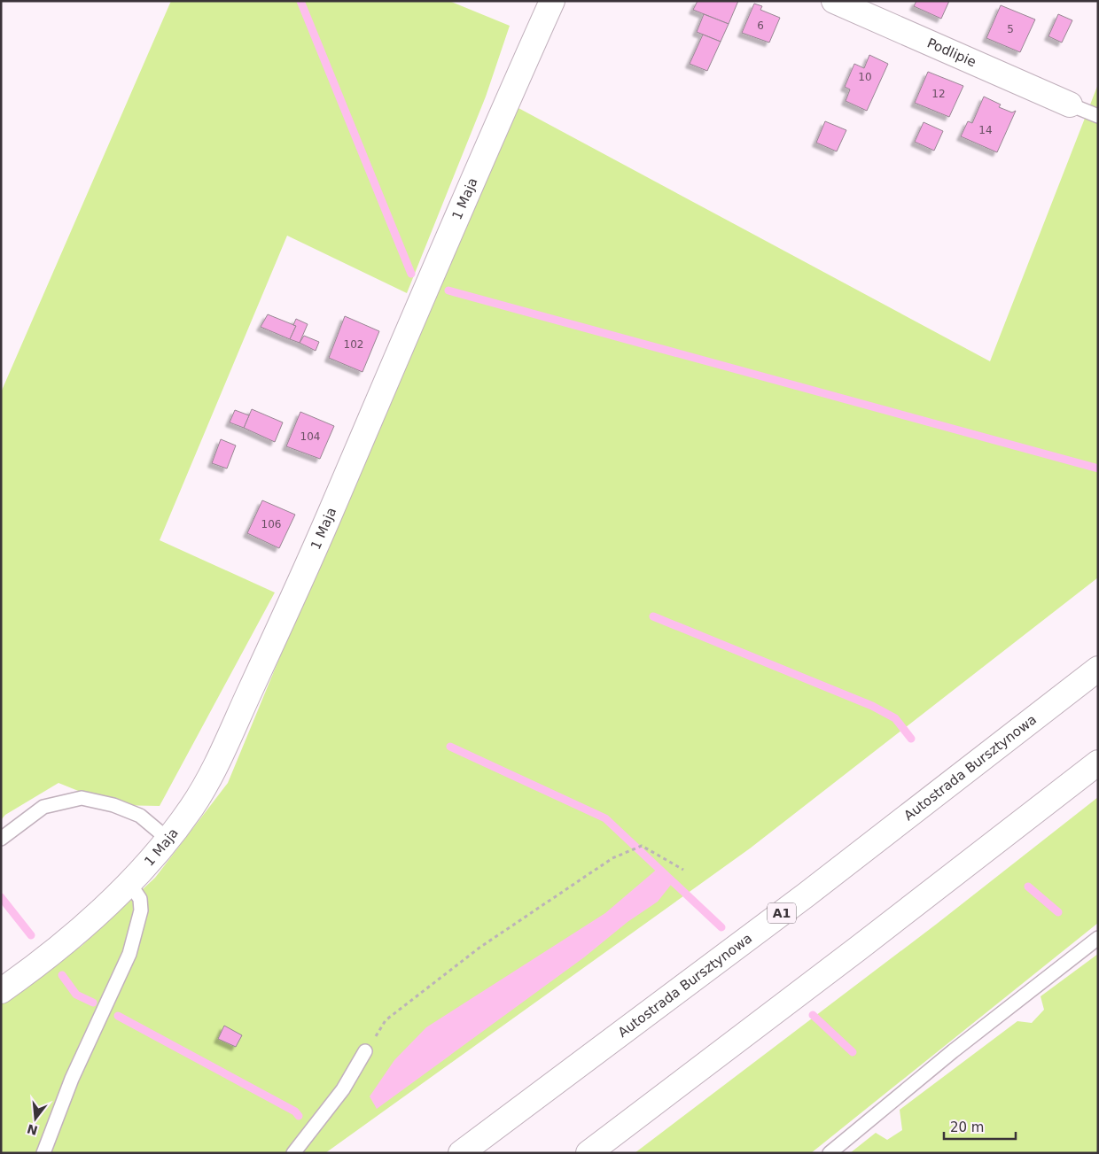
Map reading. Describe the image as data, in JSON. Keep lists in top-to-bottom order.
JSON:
{
  "streets": {
    "main road": [
      "Podlipie",
      "1 Maja",
      "Autostrada Bursztynowa",
      "A1"
    ]
  },
  "house_numbers": [
    "6",
    "5",
    "10",
    "12",
    "14",
    "102",
    "104",
    "106"
  ],
  "scale_bar": "20 m",
  "north": "bottom"
}
